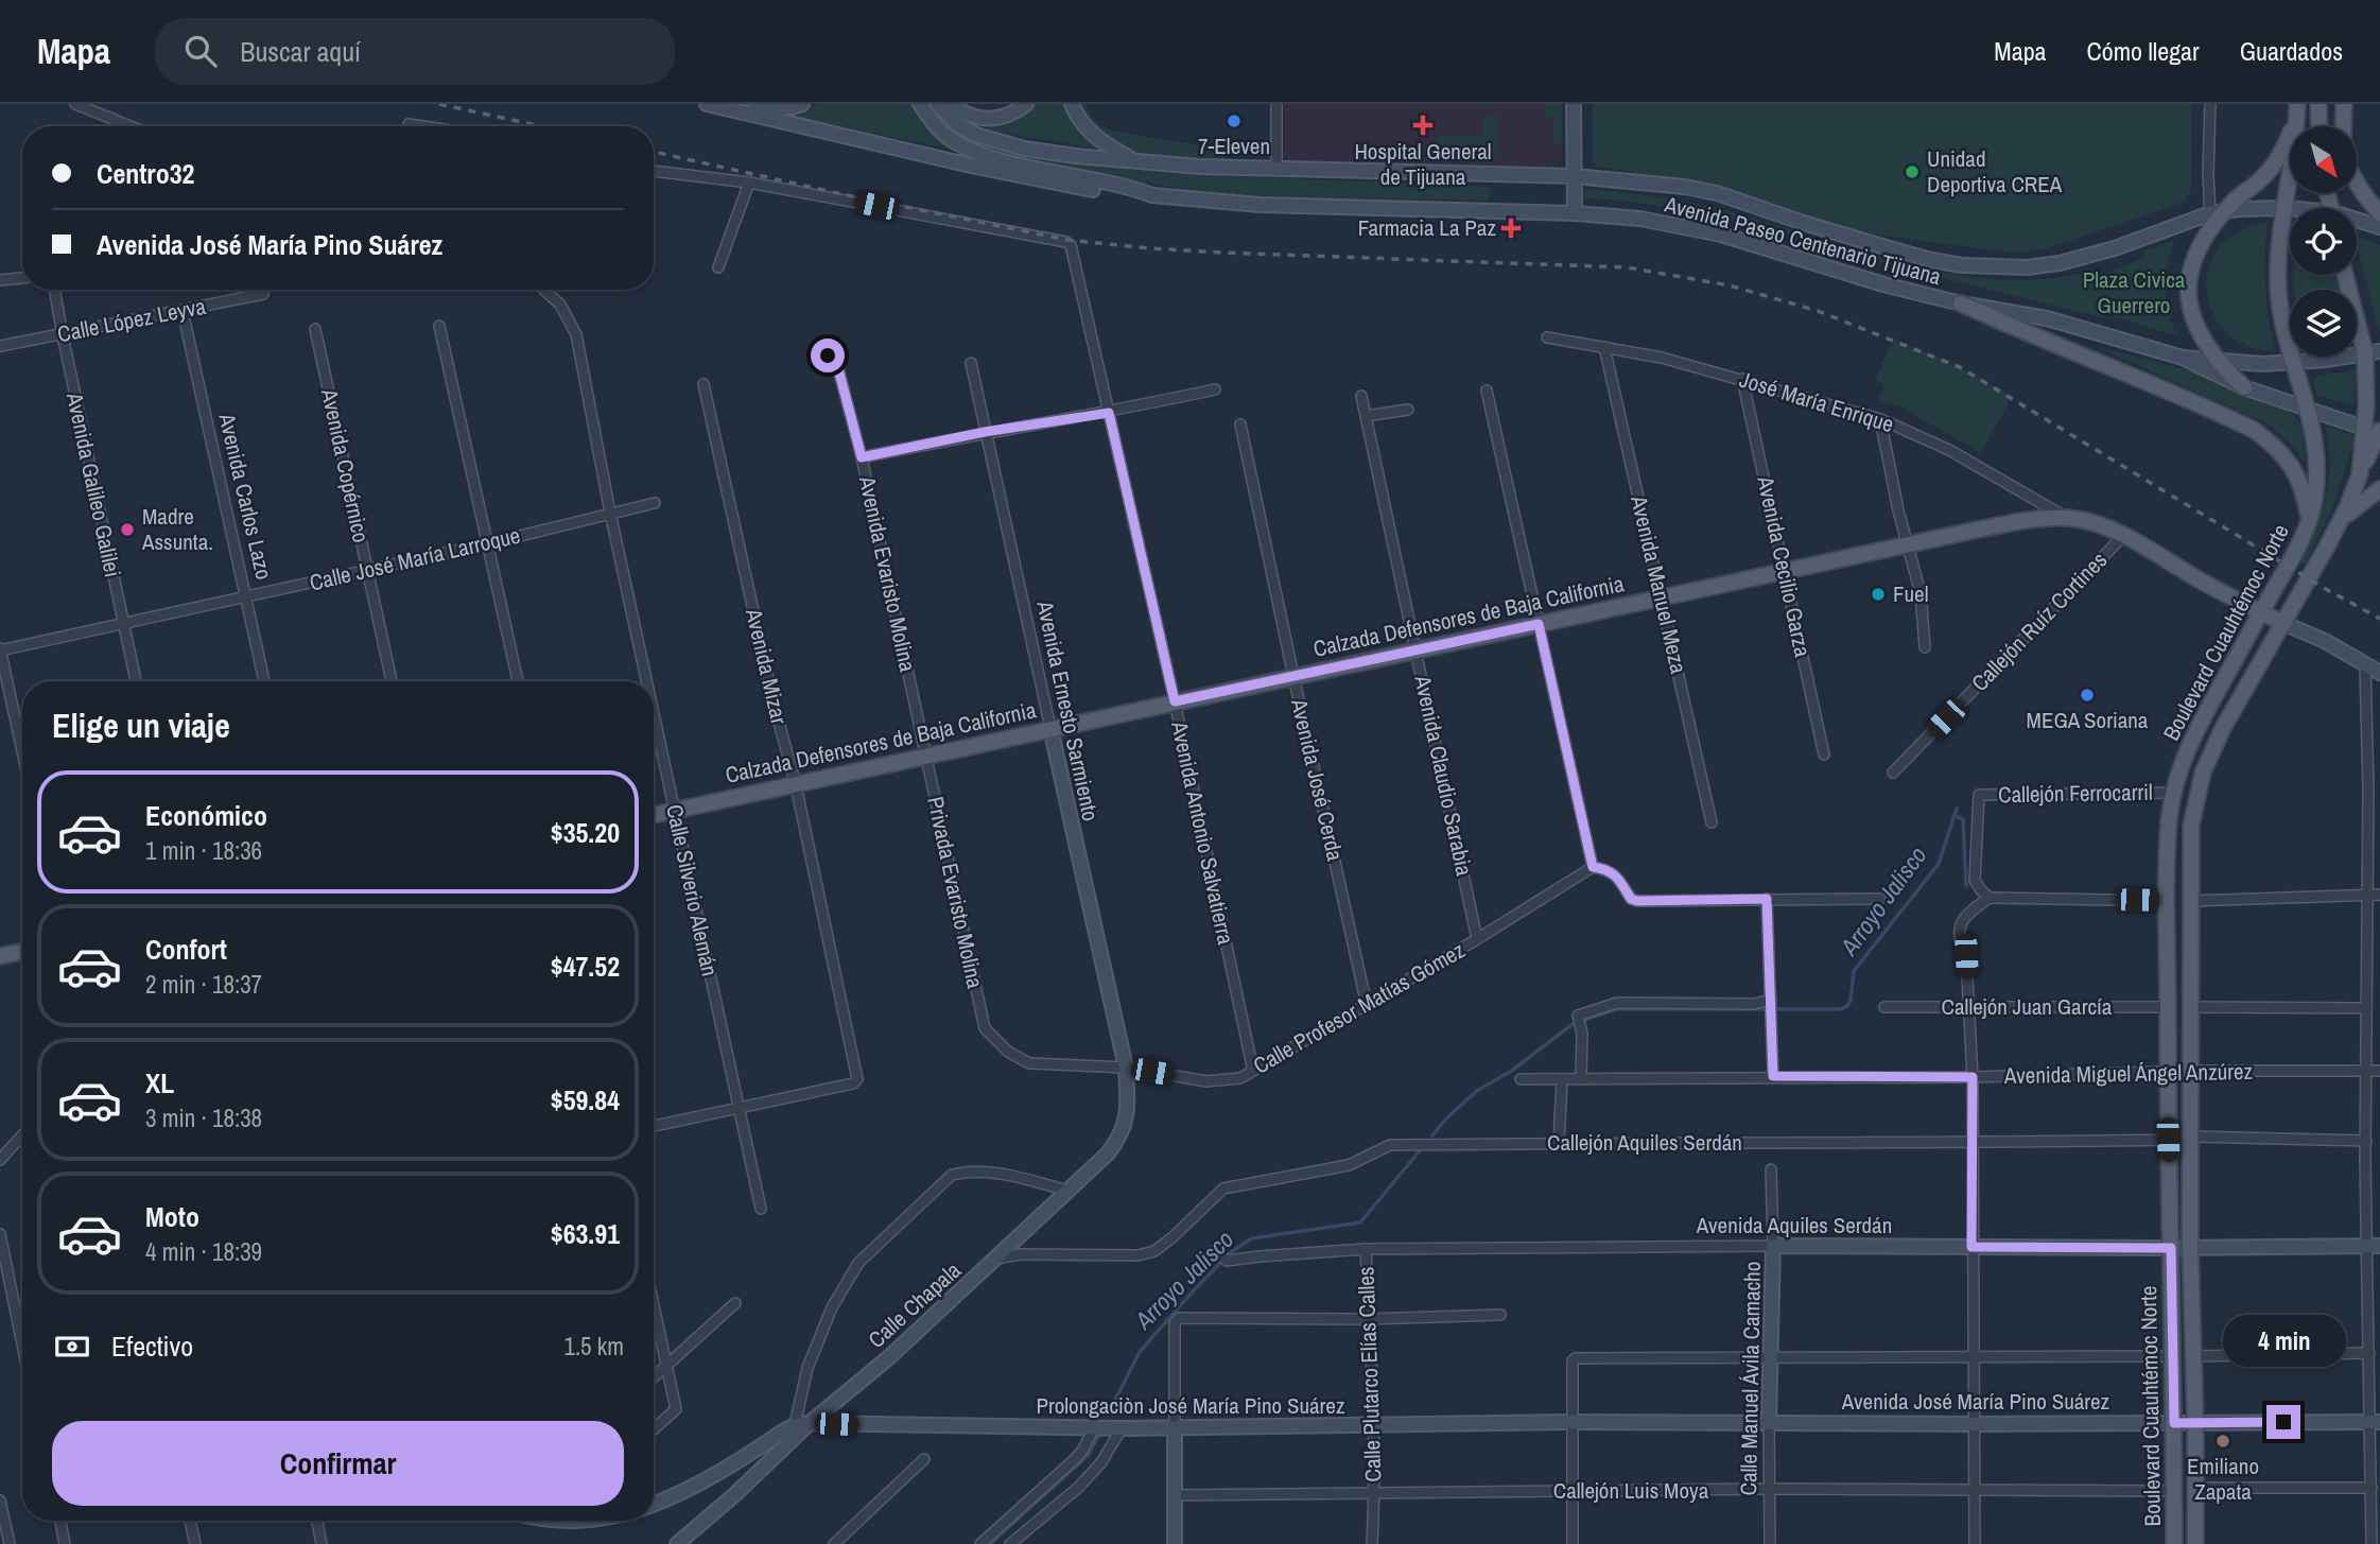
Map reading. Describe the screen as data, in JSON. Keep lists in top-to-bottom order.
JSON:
{
  "streets": {
    "main road": [
      "Avenida Paseo Centenario Tijuana",
      "Calzada Defensores de Baja California",
      "Boulevard Cuauhtémoc Norte",
      "Avenida Ernesto Sarmiento",
      "Avenida Aquiles Serdán",
      "Calle Chapala",
      "Calle Manuel Ávila Camacho",
      "Avenida José María Pino Suárez",
      "Prolongaciòn José María Pino Suárez"
    ],
    "street": [
      "Calle López Leyva",
      "José María Enrique",
      "Avenida Copérnico",
      "Avenida Galileo Galilei",
      "Avenida Carlos Lazo",
      "Calle José María Larroque",
      "Avenida Cecilio Garza",
      "Avenida Evaristo Molina",
      "Avenida Manuel Meza",
      "Callejón Ruíz Cortines",
      "Avenida Mizar",
      "Avenida Claudio Sarabia",
      "Avenida José Cerda",
      "Callejón Ferrocarril",
      "Avenida Antonio Salvatierra",
      "Calle Silverio Alemán",
      "Privada Evaristo Molina",
      "Callejón Juan García",
      "Calle Profesor Matías Gómez",
      "Avenida Miguel Ángel Anzúrez",
      "Callejón Aquiles Serdán",
      "Calle Plutarco Elías Calles",
      "Callejón Luis Moya"
    ]
  },
  "crossings": [
    ["Avenida Paseo Centenario Tijuana", "Boulevard Cuauhtémoc Norte"],
    ["Calle López Leyva", "Avenida Galileo Galilei"],
    ["Calle López Leyva", "Avenida Carlos Lazo"],
    ["José María Enrique", "Avenida Cecilio Garza"],
    ["José María Enrique", "Avenida Manuel Meza"],
    ["José María Enrique", "Calzada Defensores de Baja California"],
    ["Avenida Copérnico", "Calle José María Larroque"],
    ["Avenida Galileo Galilei", "Calle José María Larroque"],
    ["Avenida Carlos Lazo", "Calle José María Larroque"],
    ["Calle José María Larroque", "Calle Silverio Alemán"],
    ["Avenida Cecilio Garza", "Calzada Defensores de Baja California"],
    ["Avenida Evaristo Molina", "Calzada Defensores de Baja California"],
    ["Avenida Evaristo Molina", "Privada Evaristo Molina"],
    ["Avenida Manuel Meza", "Calzada Defensores de Baja California"],
    ["Calzada Defensores de Baja California", "Callejón Ruíz Cortines"],
    ["Calzada Defensores de Baja California", "Boulevard Cuauhtémoc Norte"],
    ["Calzada Defensores de Baja California", "Avenida Mizar"],
    ["Calzada Defensores de Baja California", "Avenida Ernesto Sarmiento"],
    ["Calzada Defensores de Baja California", "Avenida Claudio Sarabia"],
    ["Calzada Defensores de Baja California", "Avenida José Cerda"],
    ["Calzada Defensores de Baja California", "Avenida Antonio Salvatierra"],
    ["Calzada Defensores de Baja California", "Calle Silverio Alemán"],
    ["Calzada Defensores de Baja California", "Privada Evaristo Molina"],
    ["Boulevard Cuauhtémoc Norte", "Callejón Ferrocarril"],
    ["Boulevard Cuauhtémoc Norte", "Callejón Juan García"],
    ["Boulevard Cuauhtémoc Norte", "Avenida Miguel Ángel Anzúrez"],
    ["Boulevard Cuauhtémoc Norte", "Callejón Aquiles Serdán"],
    ["Boulevard Cuauhtémoc Norte", "Avenida Aquiles Serdán"],
    ["Boulevard Cuauhtémoc Norte", "Avenida José María Pino Suárez"],
    ["Boulevard Cuauhtémoc Norte", "Callejón Luis Moya"],
    ["Avenida Mizar", "Calle Silverio Alemán"],
    ["Avenida Ernesto Sarmiento", "Calle Profesor Matías Gómez"],
    ["Avenida Ernesto Sarmiento", "Calle Chapala"],
    ["Avenida Claudio Sarabia", "Calle Profesor Matías Gómez"],
    ["Avenida José Cerda", "Calle Profesor Matías Gómez"],
    ["Avenida Antonio Salvatierra", "Calle Profesor Matías Gómez"],
    ["Privada Evaristo Molina", "Calle Profesor Matías Gómez"],
    ["Calle Profesor Matías Gómez", "Calle Chapala"],
    ["Callejón Aquiles Serdán", "Calle Chapala"],
    ["Avenida Aquiles Serdán", "Calle Plutarco Elías Calles"],
    ["Avenida Aquiles Serdán", "Calle Manuel Ávila Camacho"],
    ["Calle Chapala", "Prolongaciòn José María Pino Suárez"],
    ["Calle Plutarco Elías Calles", "Prolongaciòn José María Pino Suárez"],
    ["Calle Plutarco Elías Calles", "Callejón Luis Moya"],
    ["Calle Manuel Ávila Camacho", "Avenida José María Pino Suárez"],
    ["Calle Manuel Ávila Camacho", "Callejón Luis Moya"],
    ["Avenida José María Pino Suárez", "Prolongaciòn José María Pino Suárez"]
  ],
  "water": ["Arroyo Jalisco"],
  "parks": ["Plaza Civica Guerrero"],
  "places": {
    "other": [
      "7-Eleven",
      "Unidad Deportiva CREA",
      "Madre Assunta.",
      "Fuel",
      "MEGA Soriana",
      "Emiliano Zapata"
    ],
    "health": ["Hospital General de Tijuana", "Farmacia La Paz"]
  },
  "north": "bottom right",
  "page": {
    "header": "Mapa",
    "search": "Buscar aquí",
    "nav": ["Mapa", "Cómo llegar", "Guardados"],
    "banner": ["Centro32", "Avenida José María Pino Suárez"],
    "heading": "Elige un viaje",
    "list": [
      {
        "name": "Económico",
        "note": "1 min · 18:36",
        "value": "$35.20"
      },
      {
        "name": "Confort",
        "note": "2 min · 18:37",
        "value": "$47.52"
      },
      {
        "name": "XL",
        "note": "3 min · 18:38",
        "value": "$59.84"
      },
      {
        "name": "Moto",
        "note": "4 min · 18:39",
        "value": "$63.91"
      }
    ],
    "pay": ["Efectivo", "1.5 km"],
    "bubble": "4 min",
    "buttons": "Confirmar"
  }
}
